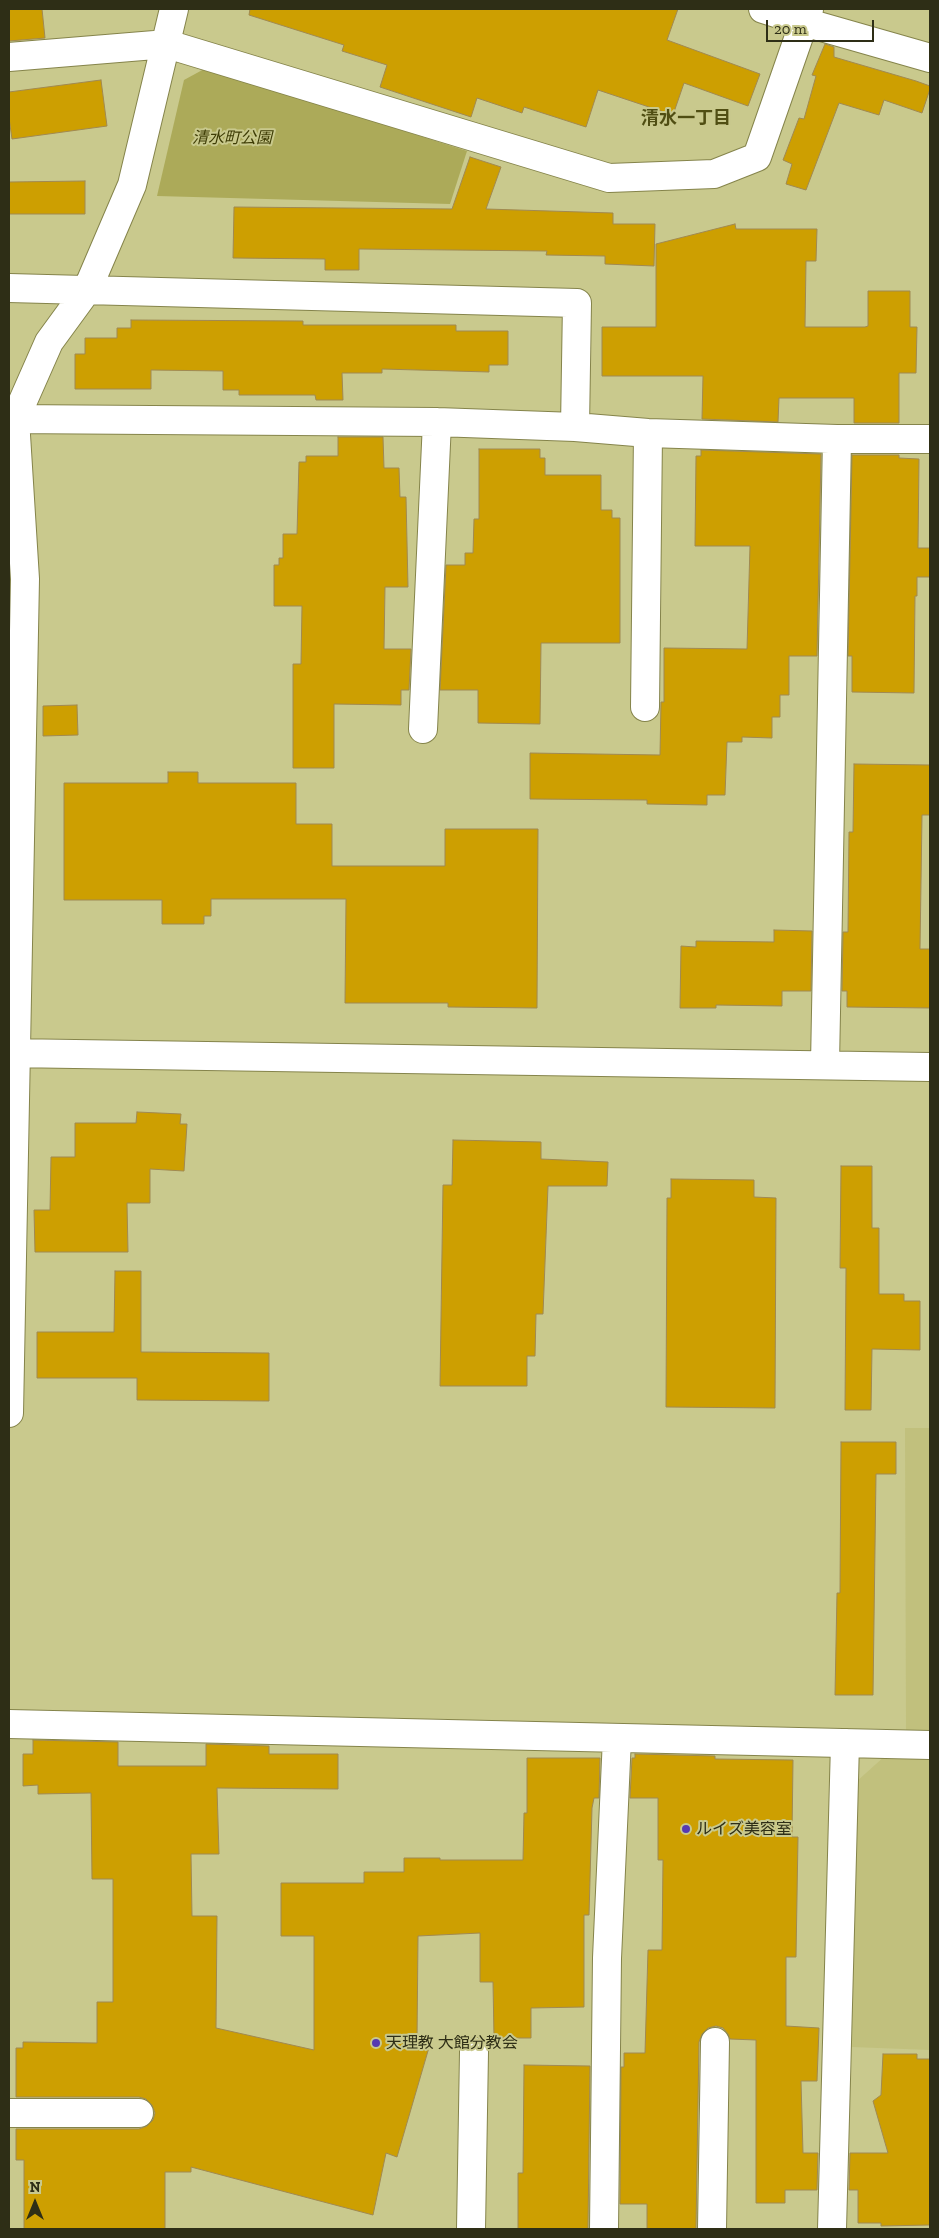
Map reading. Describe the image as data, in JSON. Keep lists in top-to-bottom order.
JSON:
{
  "districts": ["清水一丁目"],
  "parks": ["清水町公園"],
  "places": ["ルイズ美容室", "天理教 大館分教会"],
  "scale_bar": "20 m",
  "north": "top"
}
